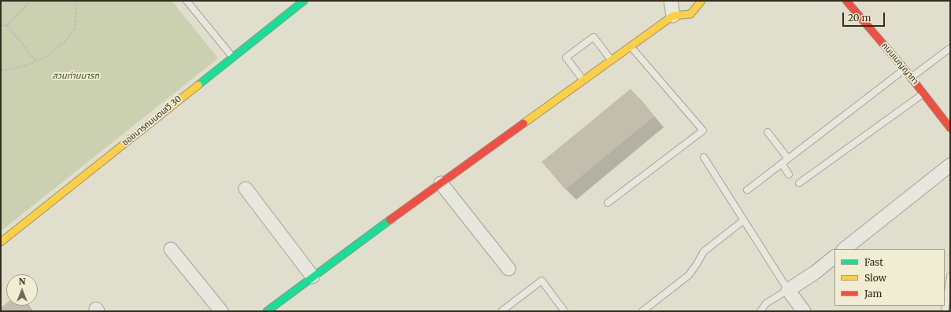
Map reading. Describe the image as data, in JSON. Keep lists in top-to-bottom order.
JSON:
{
  "streets": {
    "street": ["ถนนเบญญาภา", "ซอยนารถมนตเสวี 30"]
  },
  "parks": ["สวนท่านนารถ"],
  "legend": ["Fast", "Slow", "Jam"],
  "scale_bar": "20 m",
  "north": "top"
}
